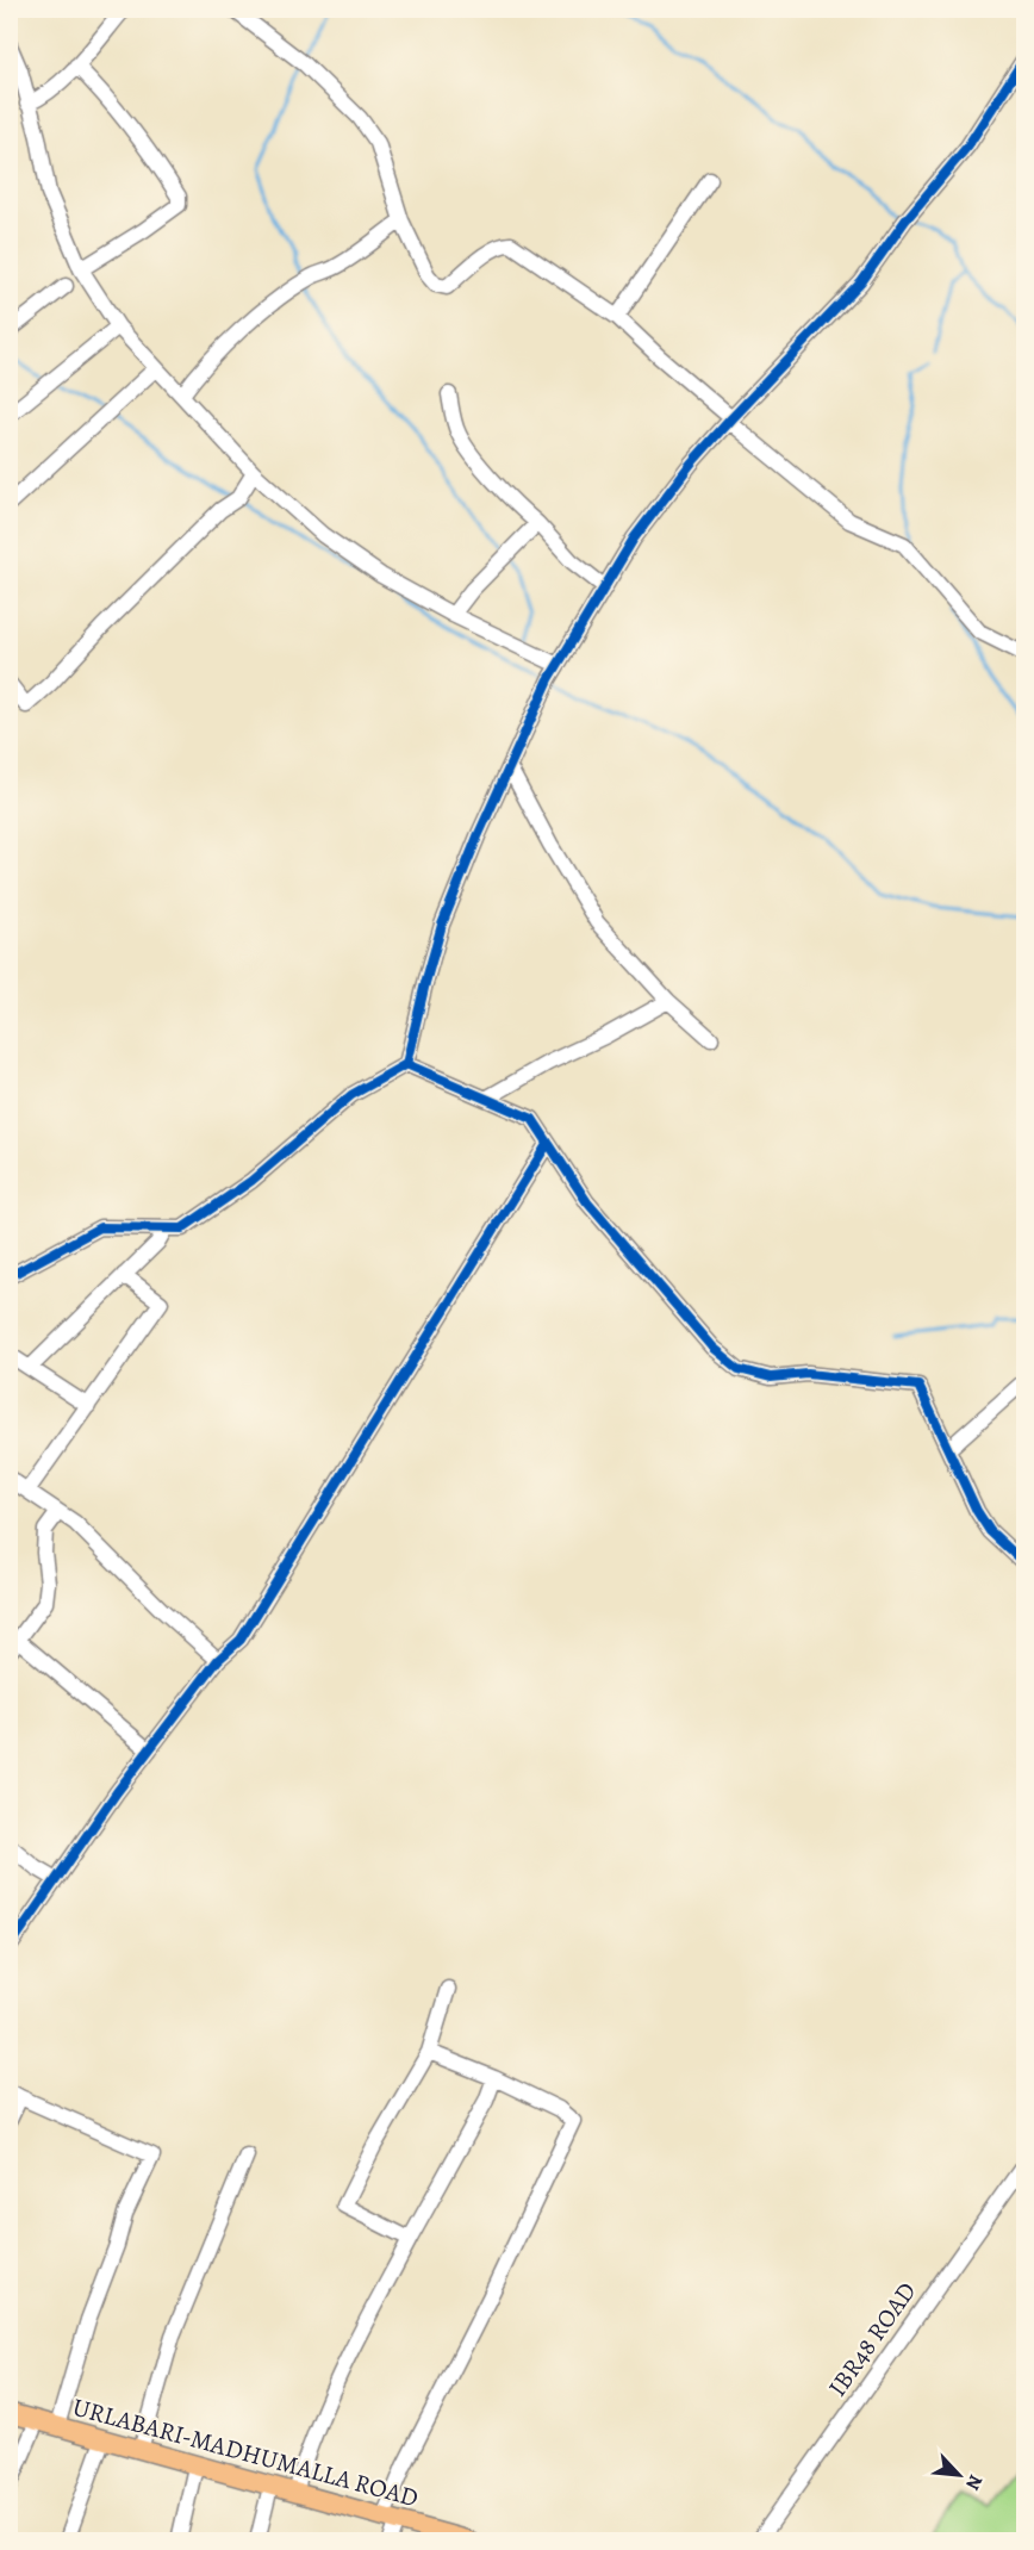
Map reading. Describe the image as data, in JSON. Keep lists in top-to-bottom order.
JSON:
{
  "streets": {
    "main road": ["URLABARI-MADHUMALLA ROAD"],
    "street": ["IBR48 ROAD"]
  },
  "north": "bottom right"
}
